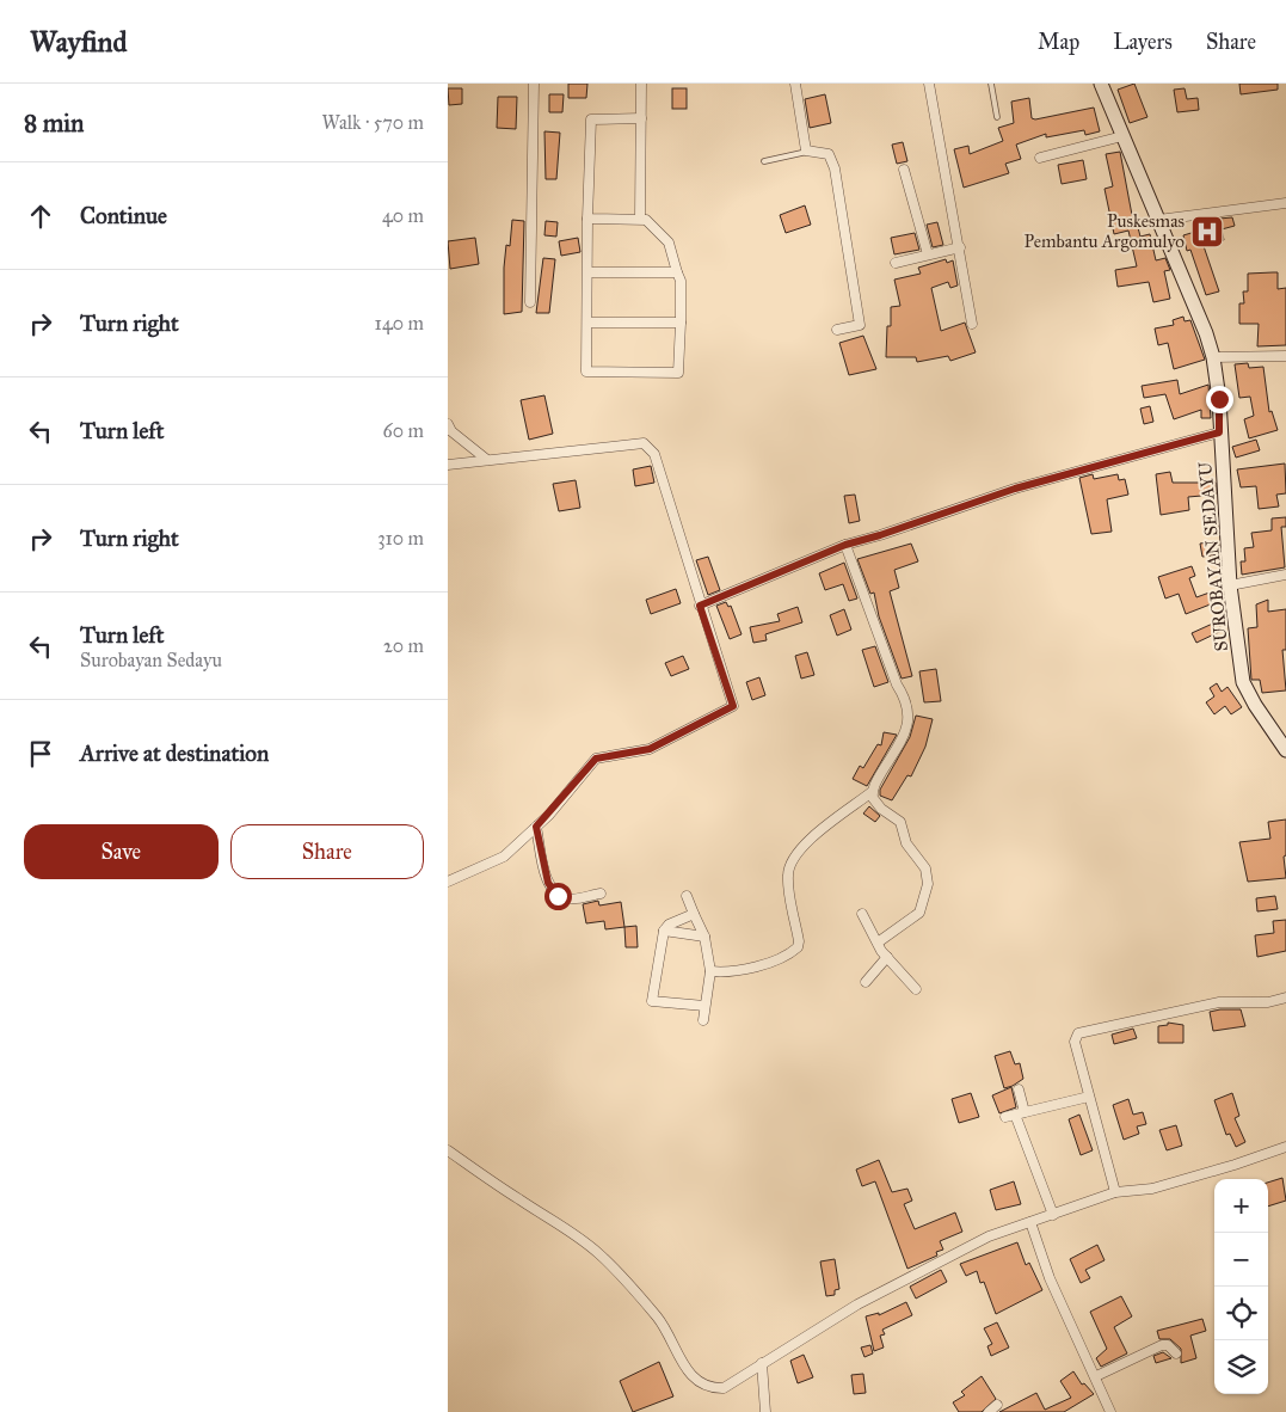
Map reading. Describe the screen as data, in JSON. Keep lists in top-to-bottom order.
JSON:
{
  "streets": {
    "main road": ["SUROBAYAN SEDAYU"]
  },
  "places": {
    "hospital": ["Puskesmas Pembantu Argomulyo"]
  },
  "page": {
    "header": "Wayfind",
    "nav": ["Map", "Layers", "Share"],
    "heading": ["8 min", "Walk · 570 m"],
    "list": [
      ["Continue", "40 m"],
      ["Turn right", "140 m"],
      ["Turn left", "60 m"],
      ["Turn right", "310 m"],
      ["Turn left", "Surobayan Sedayu", "20 m"],
      "Arrive at destination"
    ],
    "buttons": ["Save", "Share"],
    "map_buttons": ["+", "−"]
  }
}
